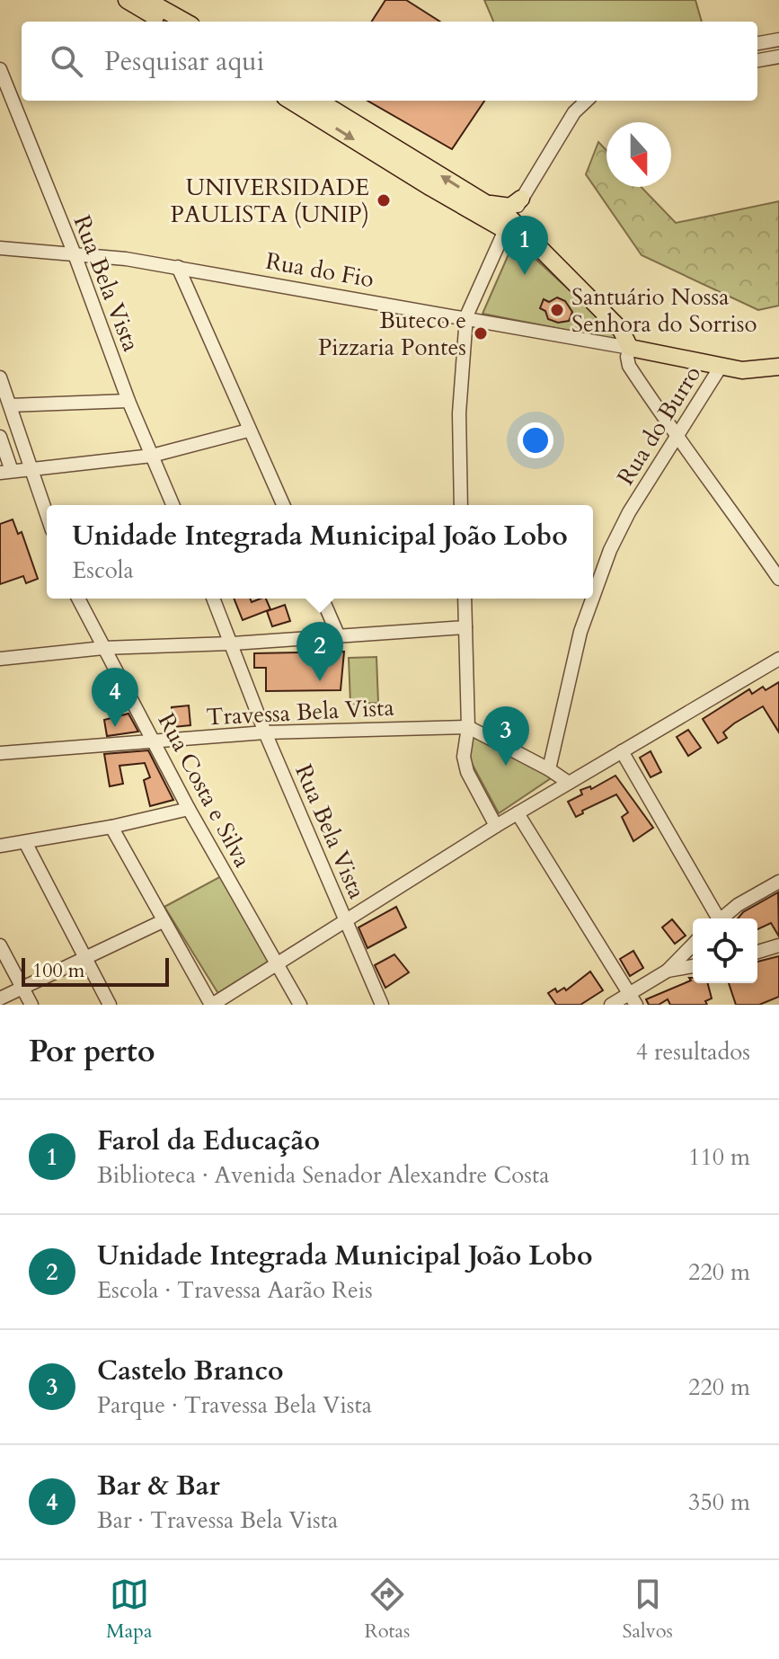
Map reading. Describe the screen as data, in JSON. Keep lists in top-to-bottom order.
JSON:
{
  "streets": {
    "street": [
      "Rua do Fio",
      "Rua Bela Vista",
      "Rua do Burro",
      "Travessa Bela Vista",
      "Rua Costa e Silva"
    ]
  },
  "crossings": [
    ["Rua do Fio", "Rua Bela Vista"],
    ["Rua Bela Vista", "Travessa Bela Vista"],
    ["Rua do Burro", "Travessa Bela Vista"],
    ["Travessa Bela Vista", "Rua Costa e Silva"]
  ],
  "places": ["UNIVERSIDADE PAULISTA (UNIP)", "Santuário Nossa Senhora do Sorriso", "Buteco e Pizzaria Pontes"],
  "scale_bar": "100 m",
  "north": "bottom",
  "page": {
    "search": "Pesquisar aqui",
    "pins": [
      "1",
      "2",
      "4",
      "3"
    ],
    "popup": ["Unidade Integrada Municipal João Lobo", "Escola"],
    "scale": "100 m",
    "heading": ["Por perto", "4 resultados"],
    "list": [
      {
        "mark": "1",
        "name": "Farol da Educação",
        "note": "Biblioteca · Avenida Senador Alexandre Costa",
        "value": "110 m"
      },
      {
        "mark": "2",
        "name": "Unidade Integrada Municipal João Lobo",
        "note": "Escola · Travessa Aarão Reis",
        "value": "220 m"
      },
      {
        "mark": "3",
        "name": "Castelo Branco",
        "note": "Parque · Travessa Bela Vista",
        "value": "220 m"
      },
      {
        "mark": "4",
        "name": "Bar & Bar",
        "note": "Bar · Travessa Bela Vista",
        "value": "350 m"
      }
    ],
    "nav": ["Mapa", "Rotas", "Salvos"]
  }
}
